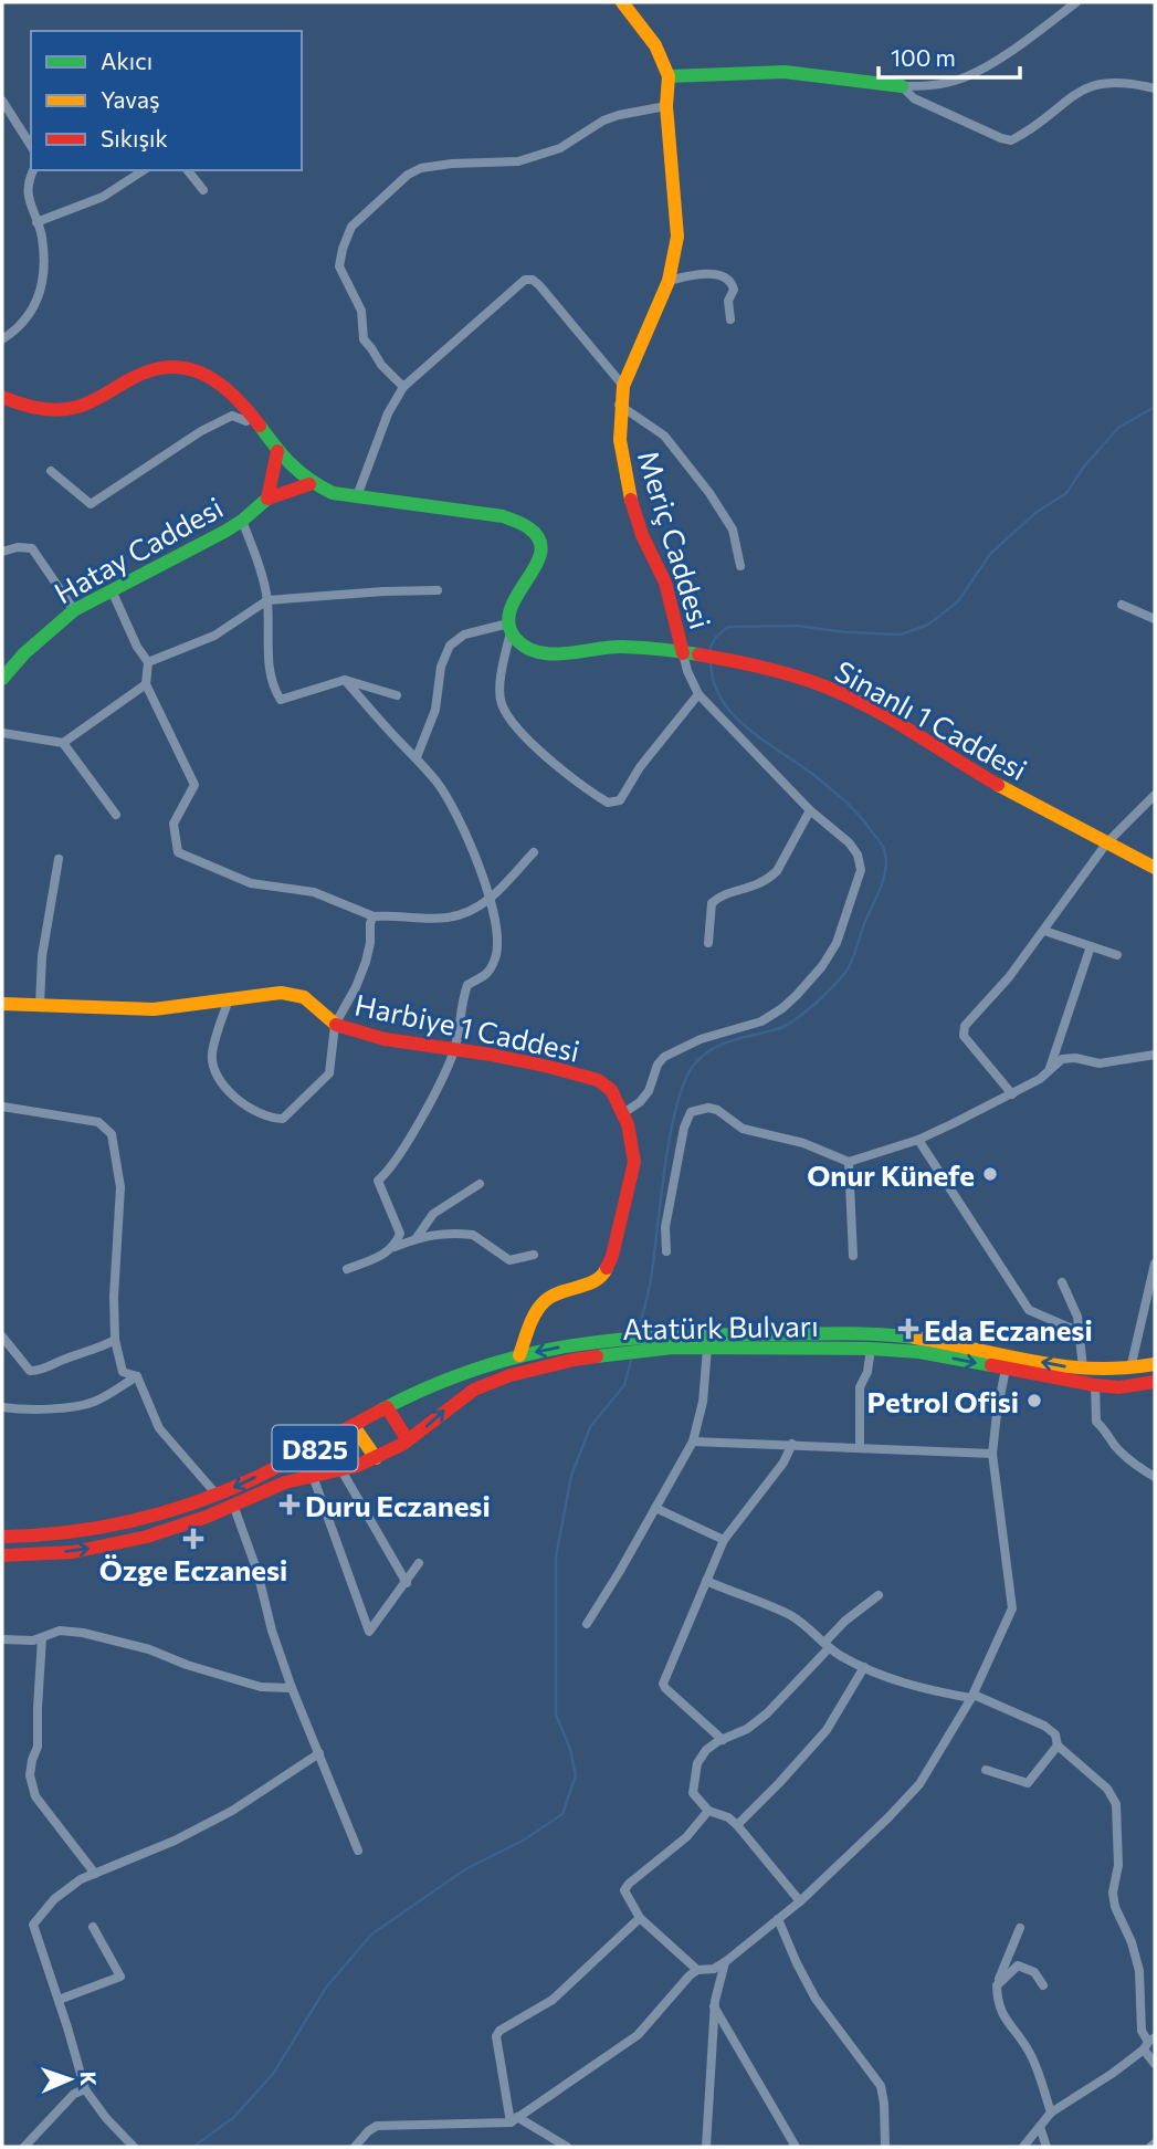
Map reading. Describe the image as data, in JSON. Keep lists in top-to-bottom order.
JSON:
{
  "streets": {
    "main road": [
      "Meriç Caddesi",
      "Hatay Caddesi",
      "Sinanlı 1 Caddesi",
      "Harbiye 1 Caddesi",
      "Atatürk Bulvarı",
      "D825"
    ]
  },
  "crossings": [
    ["Meriç Caddesi", "Sinanlı 1 Caddesi"],
    ["Harbiye 1 Caddesi", "Atatürk Bulvarı"]
  ],
  "places": {
    "other": ["Onur Künefe", "Petrol Ofisi"],
    "health": ["Eda Eczanesi", "Duru Eczanesi", "Özge Eczanesi"]
  },
  "legend": ["Akıcı", "Yavaş", "Sıkışık"],
  "scale_bar": "100 m",
  "north": "right"
}
